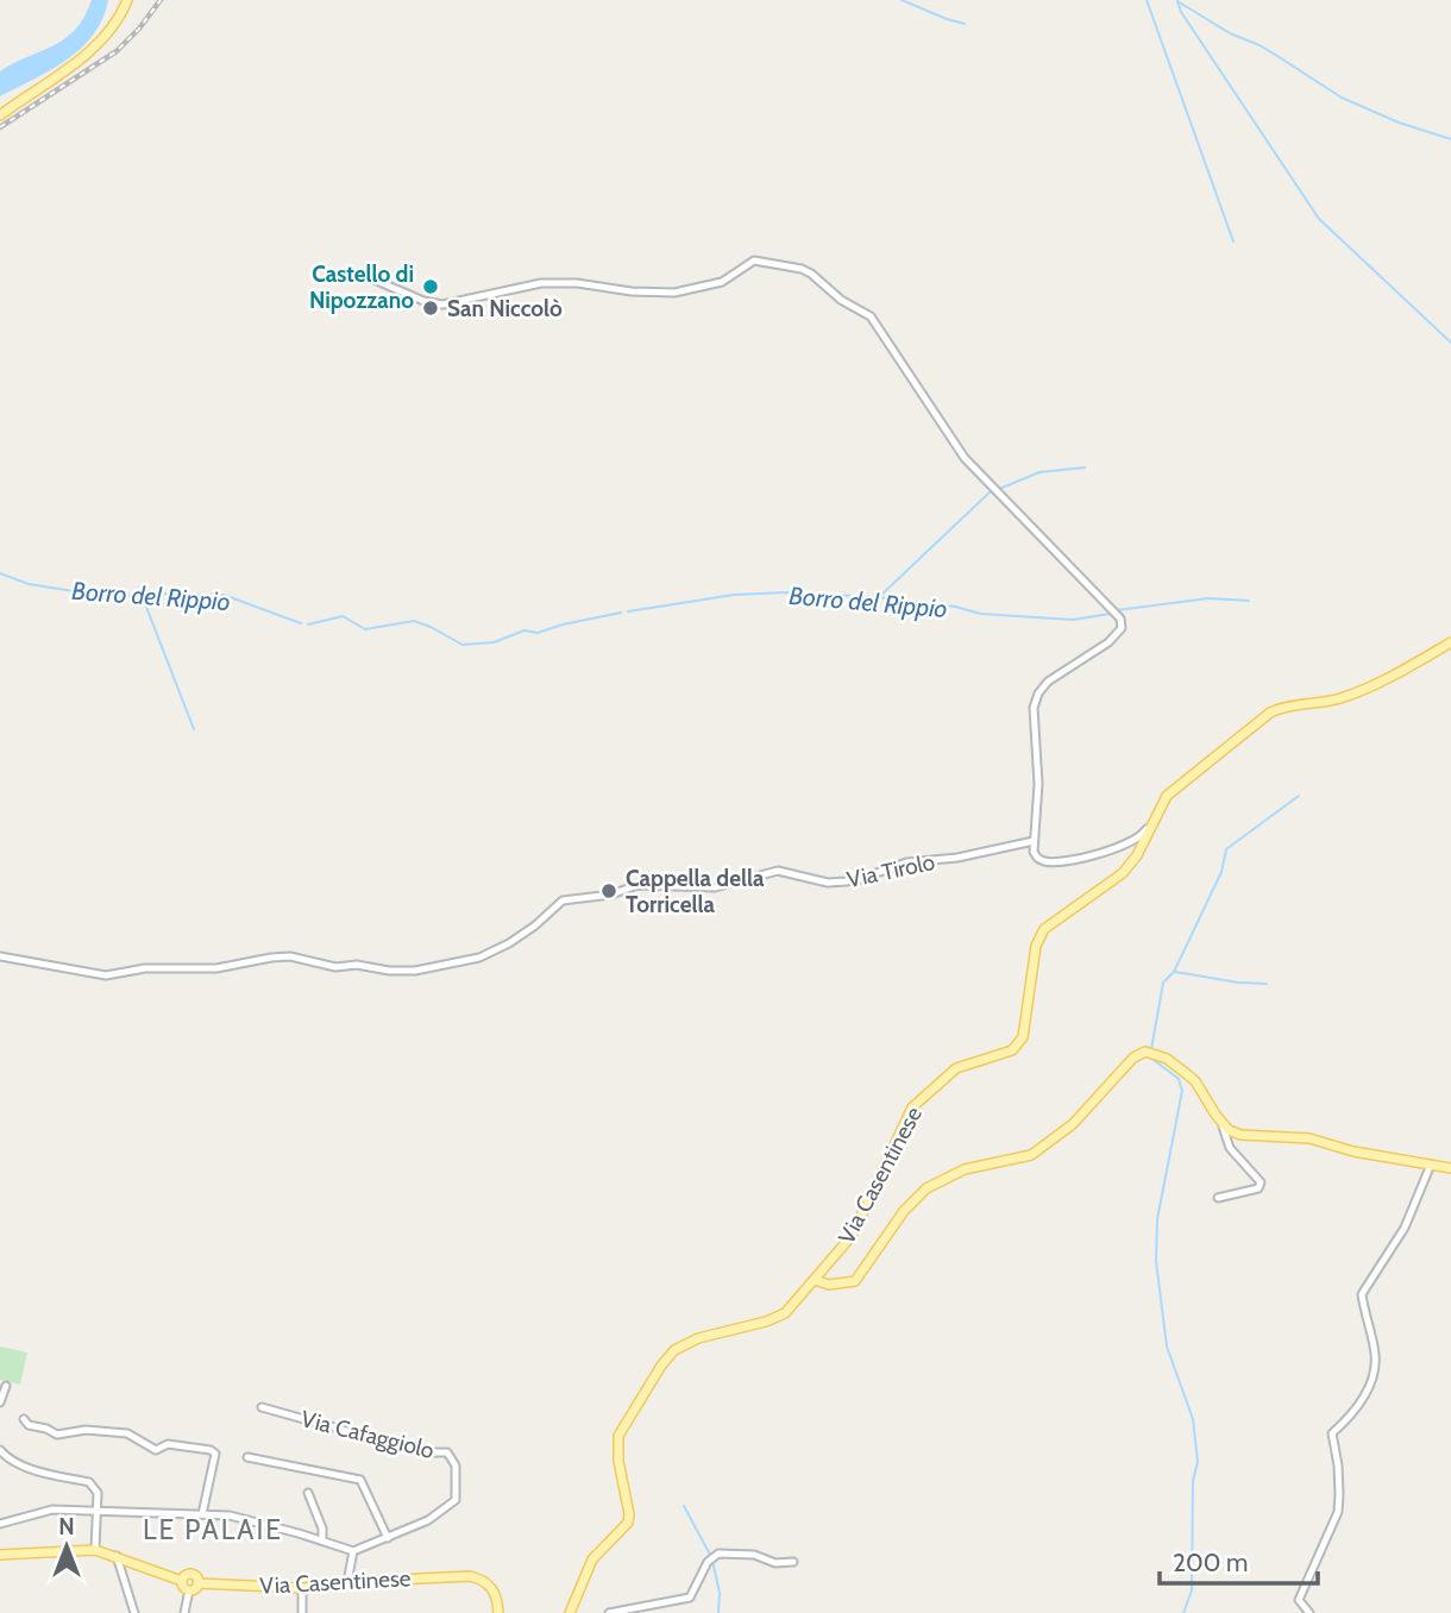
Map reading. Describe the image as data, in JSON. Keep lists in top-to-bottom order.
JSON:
{
  "streets": {
    "main road": ["Via Casentinese"],
    "street": ["Via Tirolo", "Via Cafaggiolo"]
  },
  "districts": ["LE PALAIE"],
  "water": ["Borro del Rippio"],
  "places": ["Castello di Nipozzano", "San Niccolò", "Cappella della Torricella"],
  "scale_bar": "200 m",
  "north": "top"
}
